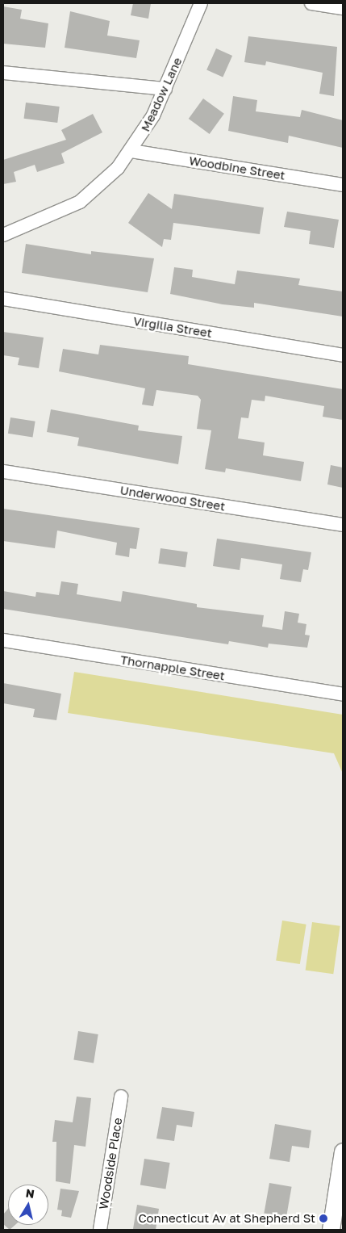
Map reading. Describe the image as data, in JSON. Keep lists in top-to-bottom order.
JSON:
{
  "streets": {
    "street": [
      "Meadow Lane",
      "Woodbine Street",
      "Virgilia Street",
      "Underwood Street",
      "Thornapple Street",
      "Woodside Place"
    ]
  },
  "crossings": [
    ["Meadow Lane", "Woodbine Street"]
  ],
  "places": ["Connecticut Av at Shepherd St"],
  "north": "top"
}
